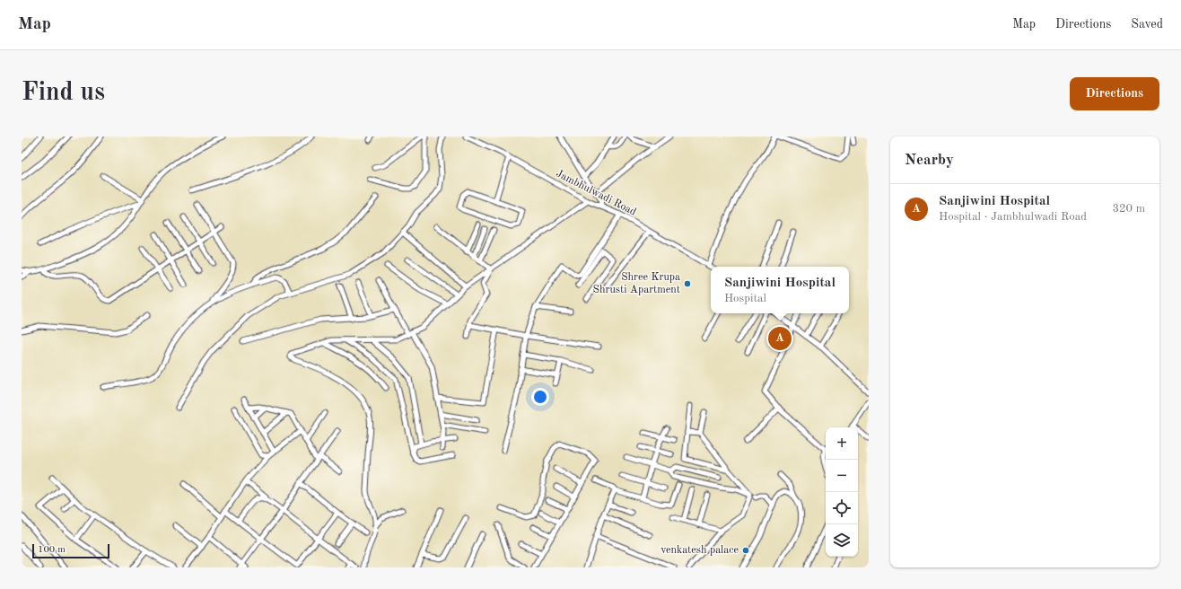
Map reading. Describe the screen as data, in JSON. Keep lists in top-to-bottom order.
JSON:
{
  "streets": {
    "street": ["Jambhulwadi Road"]
  },
  "places": ["Shree Krupa Shrusti Apartment", "venkatesh palace"],
  "scale_bar": "100 m",
  "page": {
    "header": "Map",
    "nav": ["Map", "Directions", "Saved"],
    "buttons": "Directions",
    "title": "Find us",
    "heading": "Nearby",
    "list": [
      {
        "mark": "A",
        "name": "Sanjiwini Hospital",
        "note": "Hospital · Jambhulwadi Road",
        "value": "320 m"
      }
    ],
    "popup": ["Sanjiwini Hospital", "Hospital"],
    "pins": "A",
    "map_buttons": ["+", "−"],
    "scale": "100 m"
  }
}
